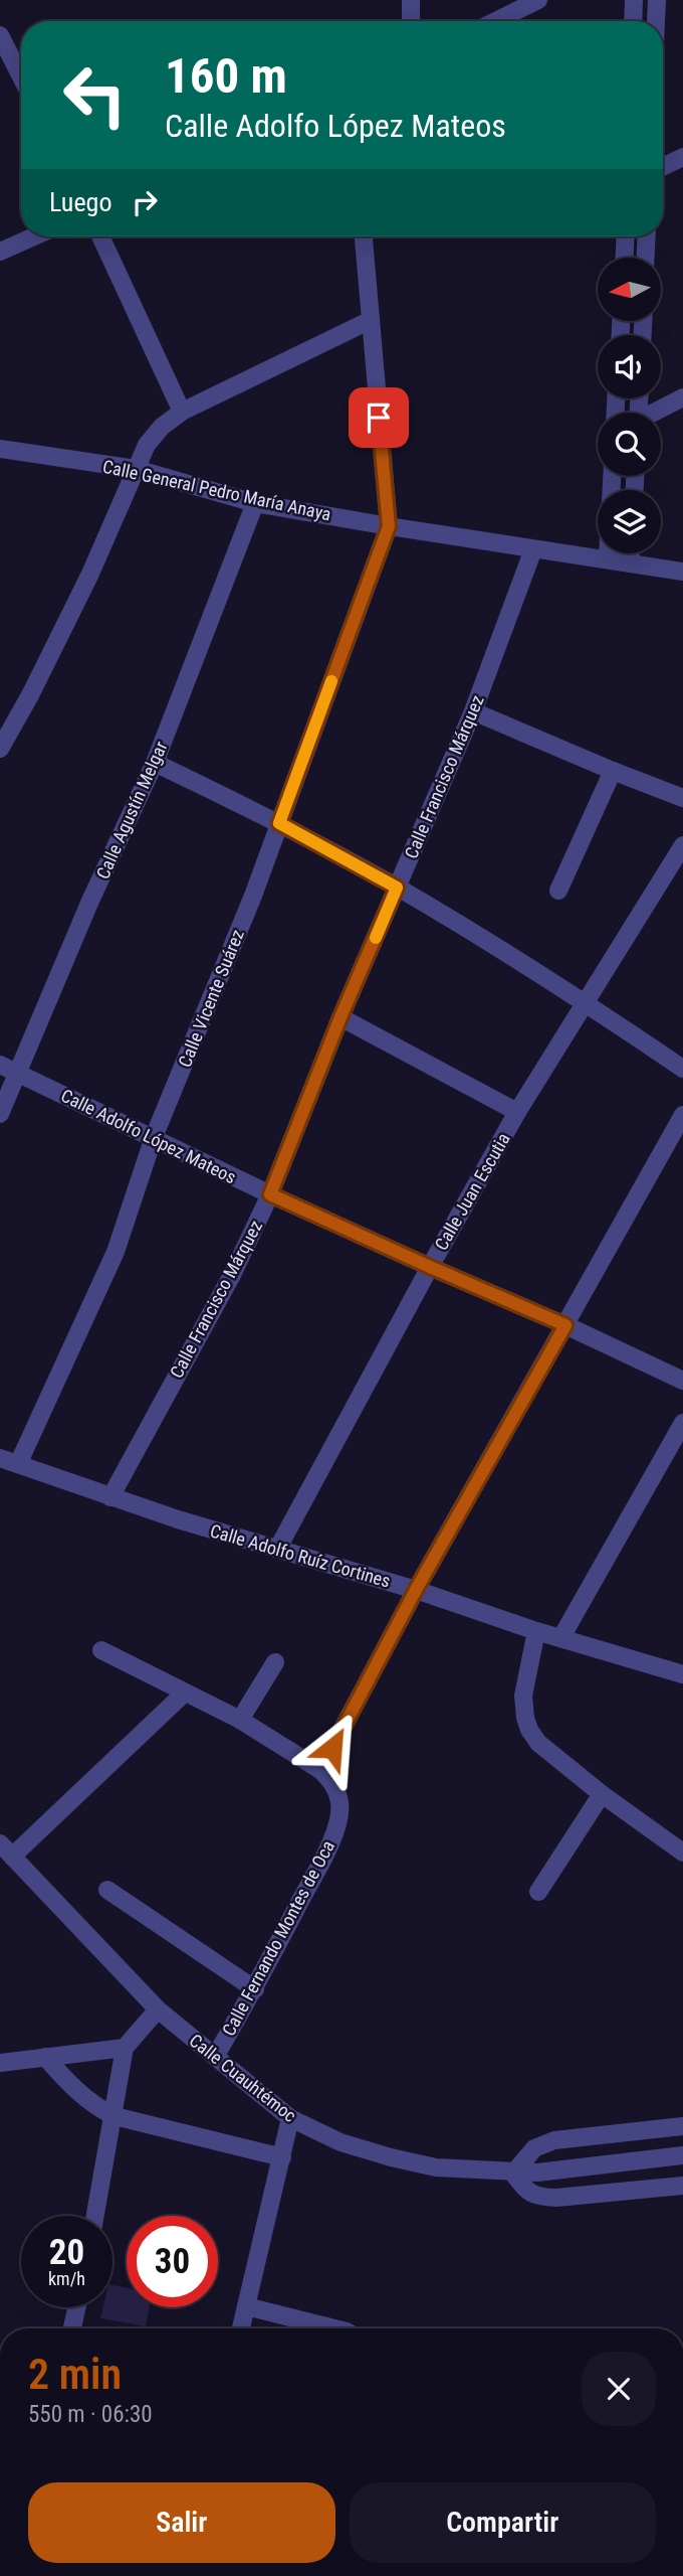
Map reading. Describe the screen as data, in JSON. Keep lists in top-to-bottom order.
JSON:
{
  "streets": {
    "street": [
      "Calle General Pedro María Anaya",
      "Calle Francisco Márquez",
      "Calle Agustín Melgar",
      "Calle Vicente Suárez",
      "Calle Adolfo López Mateos",
      "Calle Juan Escutia",
      "Calle Adolfo Ruíz Cortines",
      "Calle Fernando Montes de Oca",
      "Calle Cuauhtémoc"
    ]
  },
  "crossings": [
    ["Calle General Pedro María Anaya", "Calle Francisco Márquez"],
    ["Calle General Pedro María Anaya", "Calle Agustín Melgar"],
    ["Calle General Pedro María Anaya", "Calle Vicente Suárez"],
    ["Calle Francisco Márquez", "Calle Adolfo López Mateos"],
    ["Calle Francisco Márquez", "Calle Adolfo Ruíz Cortines"],
    ["Calle Agustín Melgar", "Calle Adolfo López Mateos"],
    ["Calle Vicente Suárez", "Calle Adolfo López Mateos"],
    ["Calle Vicente Suárez", "Calle Adolfo Ruíz Cortines"],
    ["Calle Adolfo López Mateos", "Calle Juan Escutia"],
    ["Calle Juan Escutia", "Calle Adolfo Ruíz Cortines"],
    ["Calle Fernando Montes de Oca", "Calle Cuauhtémoc"]
  ],
  "north": "left",
  "page": {
    "turn": ["160 m", "Calle Adolfo López Mateos"],
    "then": "Luego",
    "speed": "20 km/h",
    "limit": "30",
    "heading": ["2 min", "550 m · 06:30"],
    "buttons": ["Salir", "Compartir"]
  }
}
